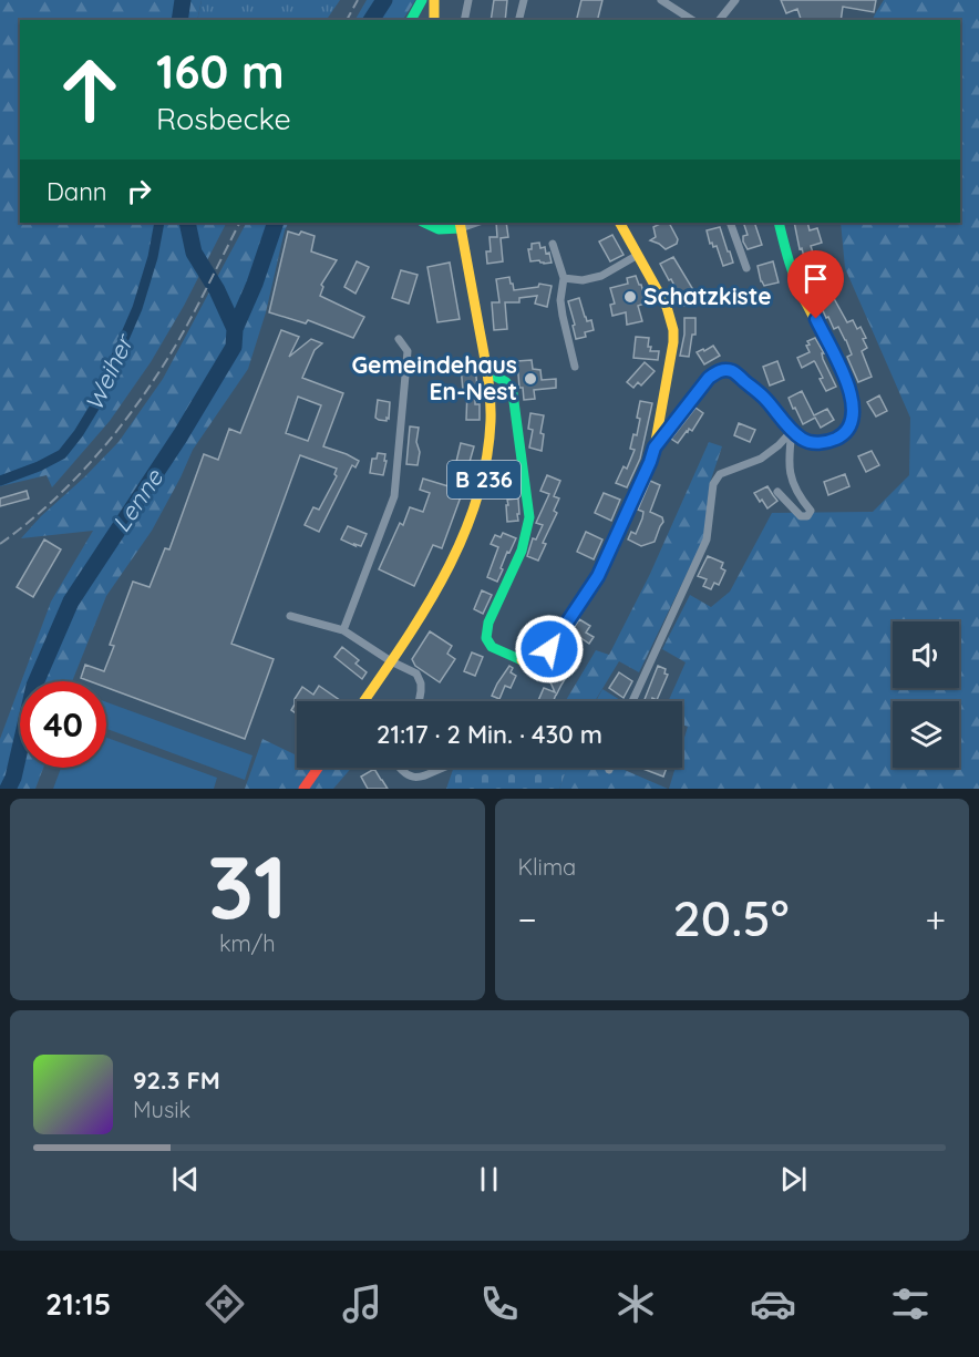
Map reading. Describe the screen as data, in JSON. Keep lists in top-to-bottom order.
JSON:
{
  "streets": {
    "street": ["B 236"]
  },
  "water": ["Weiher", "Lenne"],
  "places": ["Schatzkiste", "Gemeindehaus En-Nest"],
  "page": {
    "turn": ["160 m", "Rosbecke"],
    "then": "Dann",
    "limit": "40",
    "trip": "21:17 · 2 Min. · 430 m",
    "tile": [
      ["31", "km/h"],
      "Klima"
    ],
    "heat": ["−", "20.5°", "+"],
    "song": ["92.3 FM", "Musik"],
    "tabs": "21:15"
  }
}
